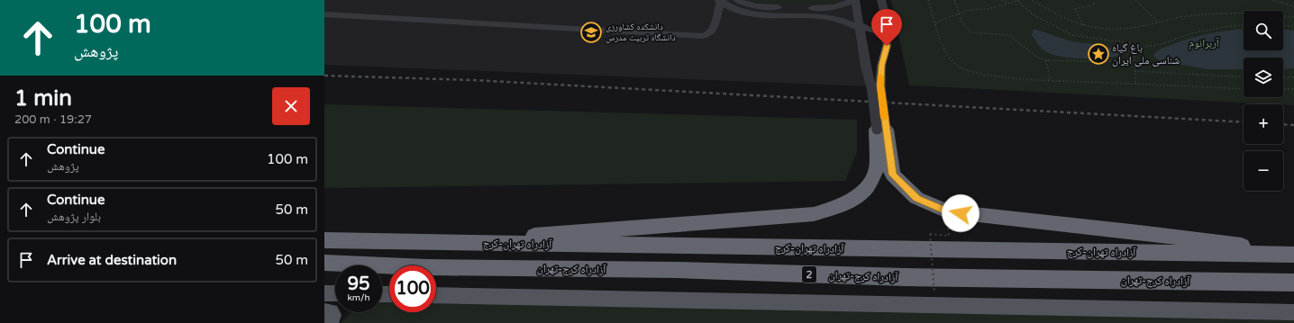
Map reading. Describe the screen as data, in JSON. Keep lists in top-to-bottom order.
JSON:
{
  "streets": {
    "highway": ["آزادراه تهران-کرج", "آزادراه کرج-تهران", "2"]
  },
  "parks": ["آربرانوم"],
  "places": {
    "school or university": ["دانشکده کشاورزی دانشگاه تربیت مدرس"],
    "place": ["باغ گیاه‌ شناسی ملی ایران"]
  },
  "page": {
    "turn": ["100 m", "پژوهش"],
    "map_buttons": ["+", "−"],
    "heading": ["1 min", "200 m · 19:27"],
    "list": [
      {
        "name": "Continue",
        "note": "پژوهش",
        "value": "100 m"
      },
      {
        "name": "Continue",
        "note": "بلوار پژوهش",
        "value": "50 m"
      },
      {
        "name": "Arrive at destination",
        "value": "50 m"
      }
    ],
    "speed": "95 km/h",
    "limit": "100"
  }
}
